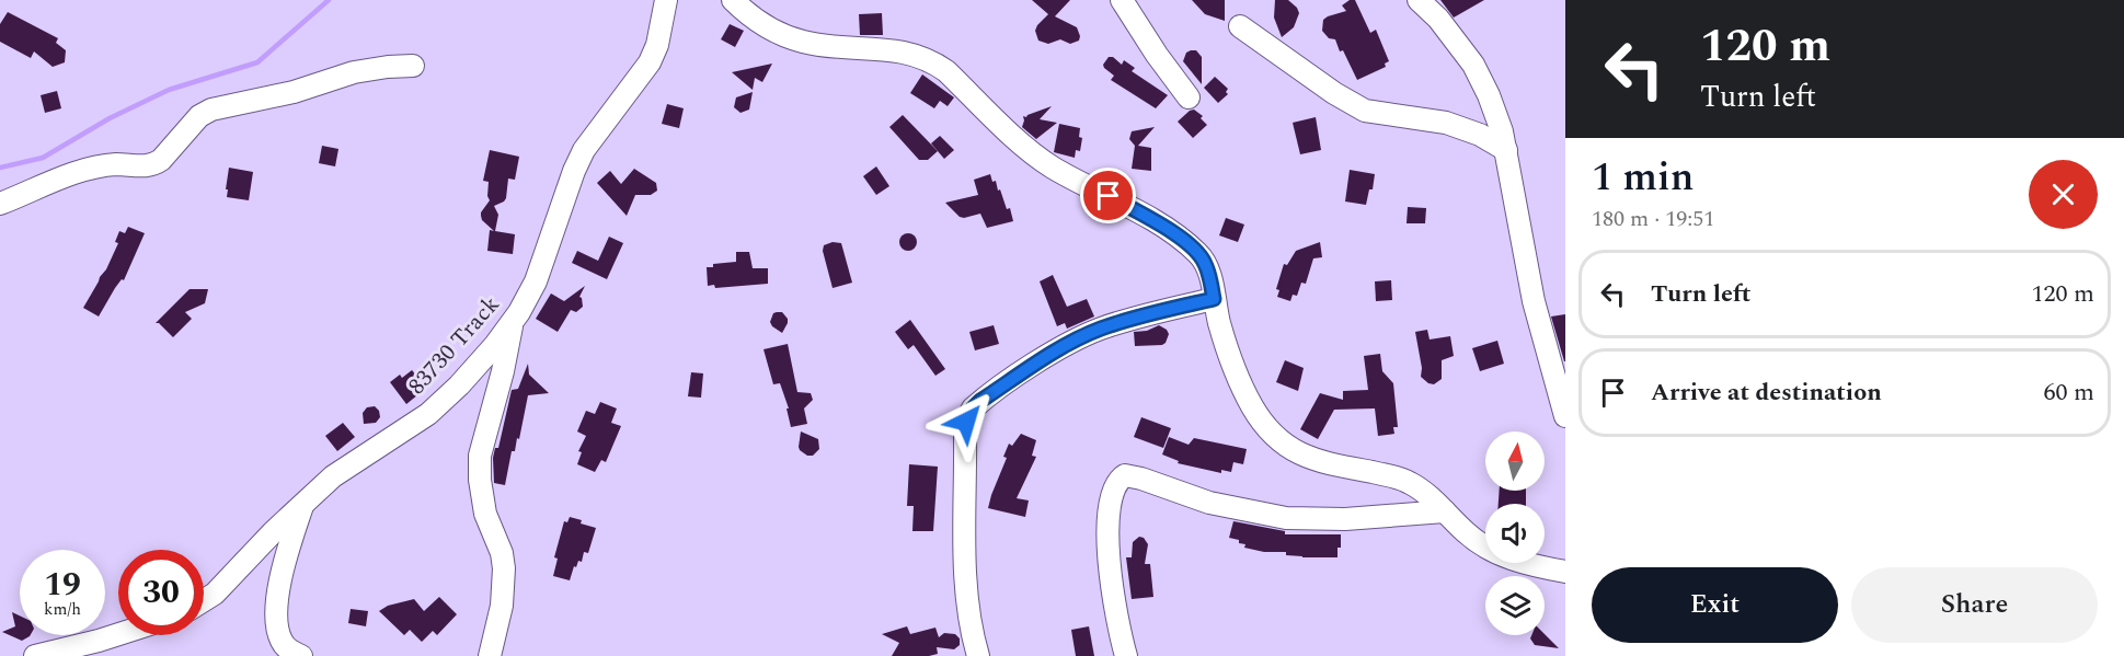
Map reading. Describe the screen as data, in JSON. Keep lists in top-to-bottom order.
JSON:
{
  "streets": {
    "street": ["83730 Track"]
  },
  "north": "top",
  "page": {
    "turn": ["120 m", "Turn left"],
    "heading": ["1 min", "180 m · 19:51"],
    "list": [
      {
        "name": "Turn left",
        "value": "120 m"
      },
      {
        "name": "Arrive at destination",
        "value": "60 m"
      }
    ],
    "speed": "19 km/h",
    "limit": "30",
    "buttons": ["Exit", "Share"]
  }
}
